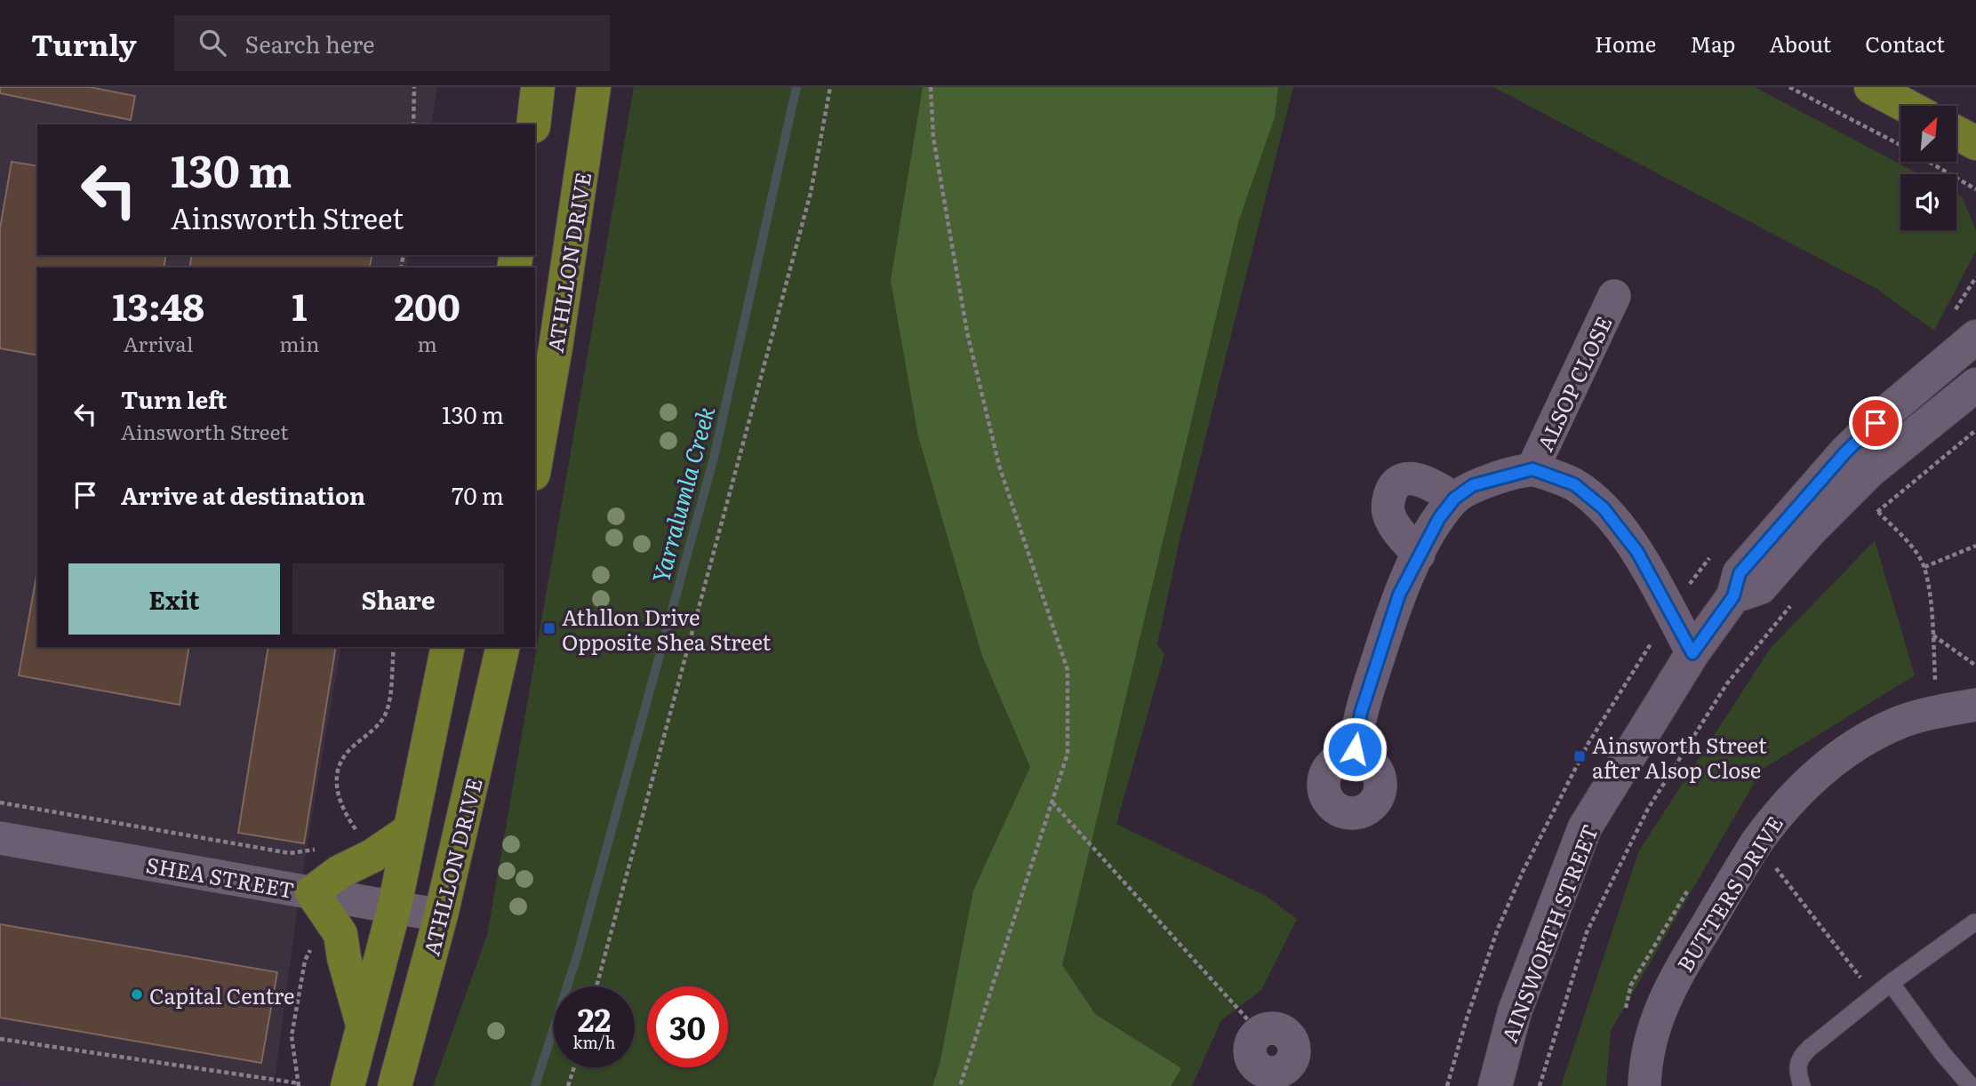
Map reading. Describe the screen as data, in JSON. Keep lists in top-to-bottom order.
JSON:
{
  "streets": {
    "main road": ["ATHLLON DRIVE"],
    "street": [
      "ALSOP CLOSE",
      "SHEA STREET",
      "BUTTERS DRIVE",
      "AINSWORTH STREET"
    ]
  },
  "crossings": [
    ["ATHLLON DRIVE", "SHEA STREET"],
    ["ALSOP CLOSE", "AINSWORTH STREET"]
  ],
  "water": ["Yarralumla Creek"],
  "places": {
    "transit": ["Athllon Drive Opposite Shea Street", "Ainsworth Street after Alsop Close"],
    "other": ["Capital Centre"]
  },
  "north": "top right",
  "page": {
    "header": "Turnly",
    "search": "Search here",
    "nav": [
      "Home",
      "Map",
      "About",
      "Contact"
    ],
    "turn": ["130 m", "Ainsworth Street"],
    "eta": [
      "13:48",
      "Arrival",
      "1",
      "min",
      "200",
      "m"
    ],
    "list": [
      {
        "name": "Turn left",
        "note": "Ainsworth Street",
        "value": "130 m"
      },
      {
        "name": "Arrive at destination",
        "value": "70 m"
      }
    ],
    "buttons": ["Exit", "Share"],
    "speed": "22 km/h",
    "limit": "30"
  }
}
